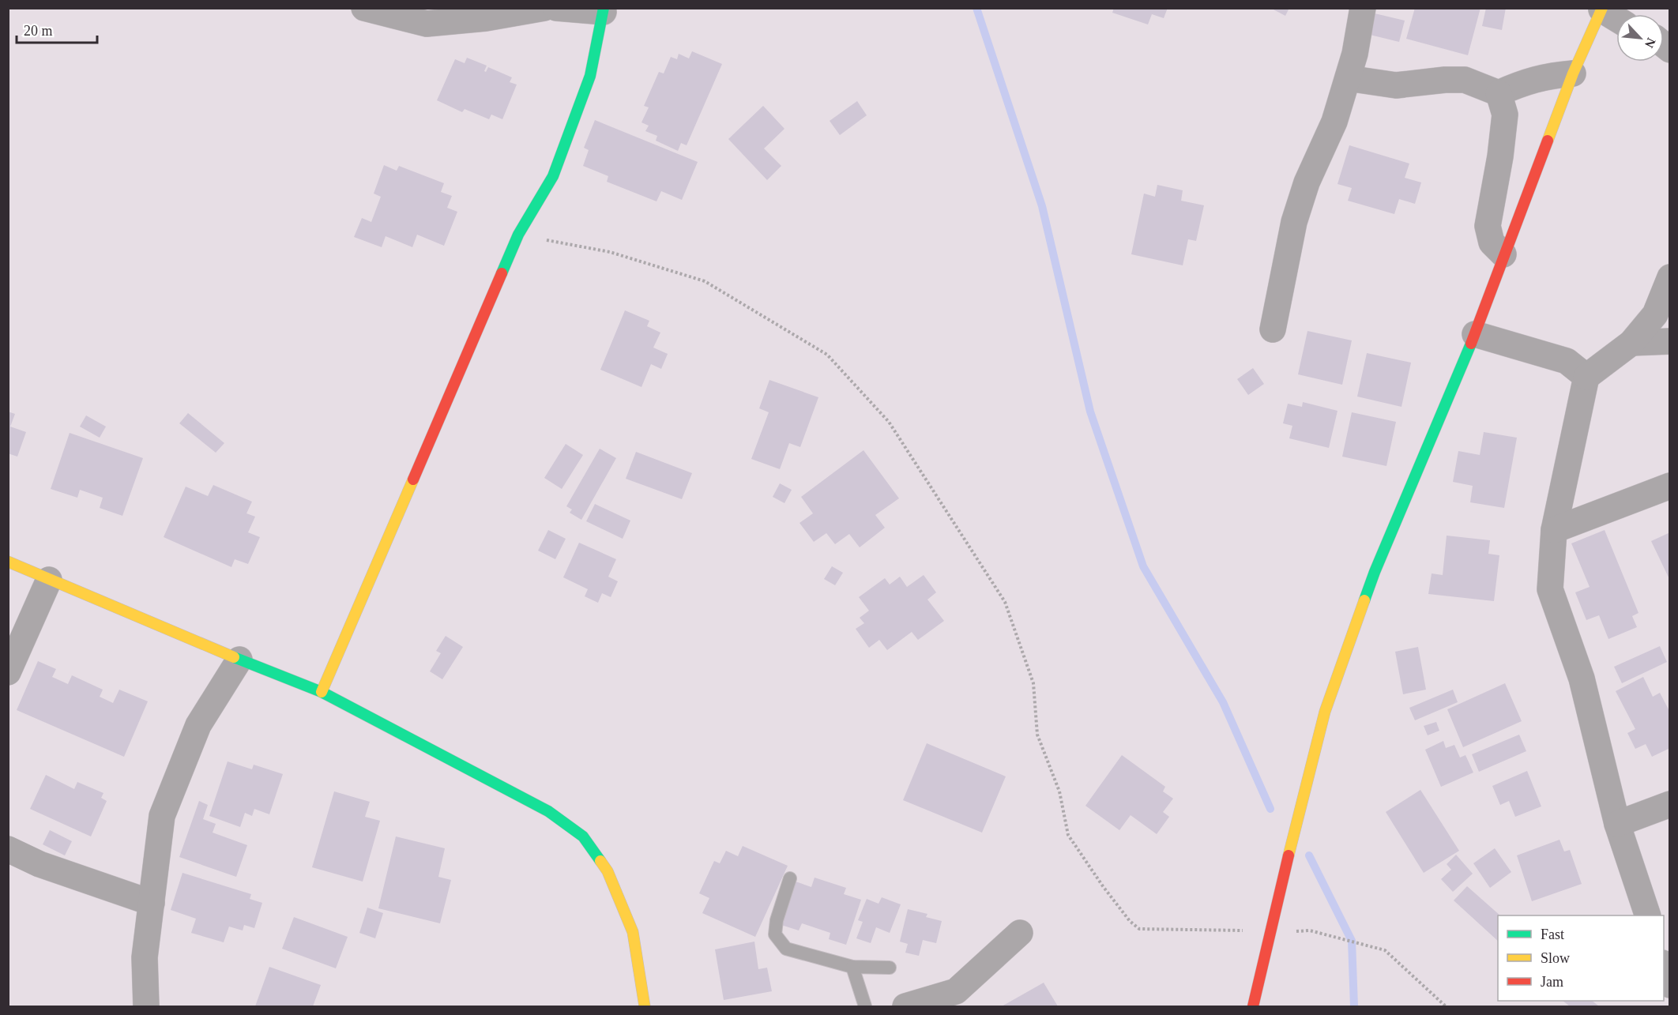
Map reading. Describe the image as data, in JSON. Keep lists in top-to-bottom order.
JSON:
{
  "legend": ["Fast", "Slow", "Jam"],
  "scale_bar": "20 m",
  "north": "bottom right"
}
